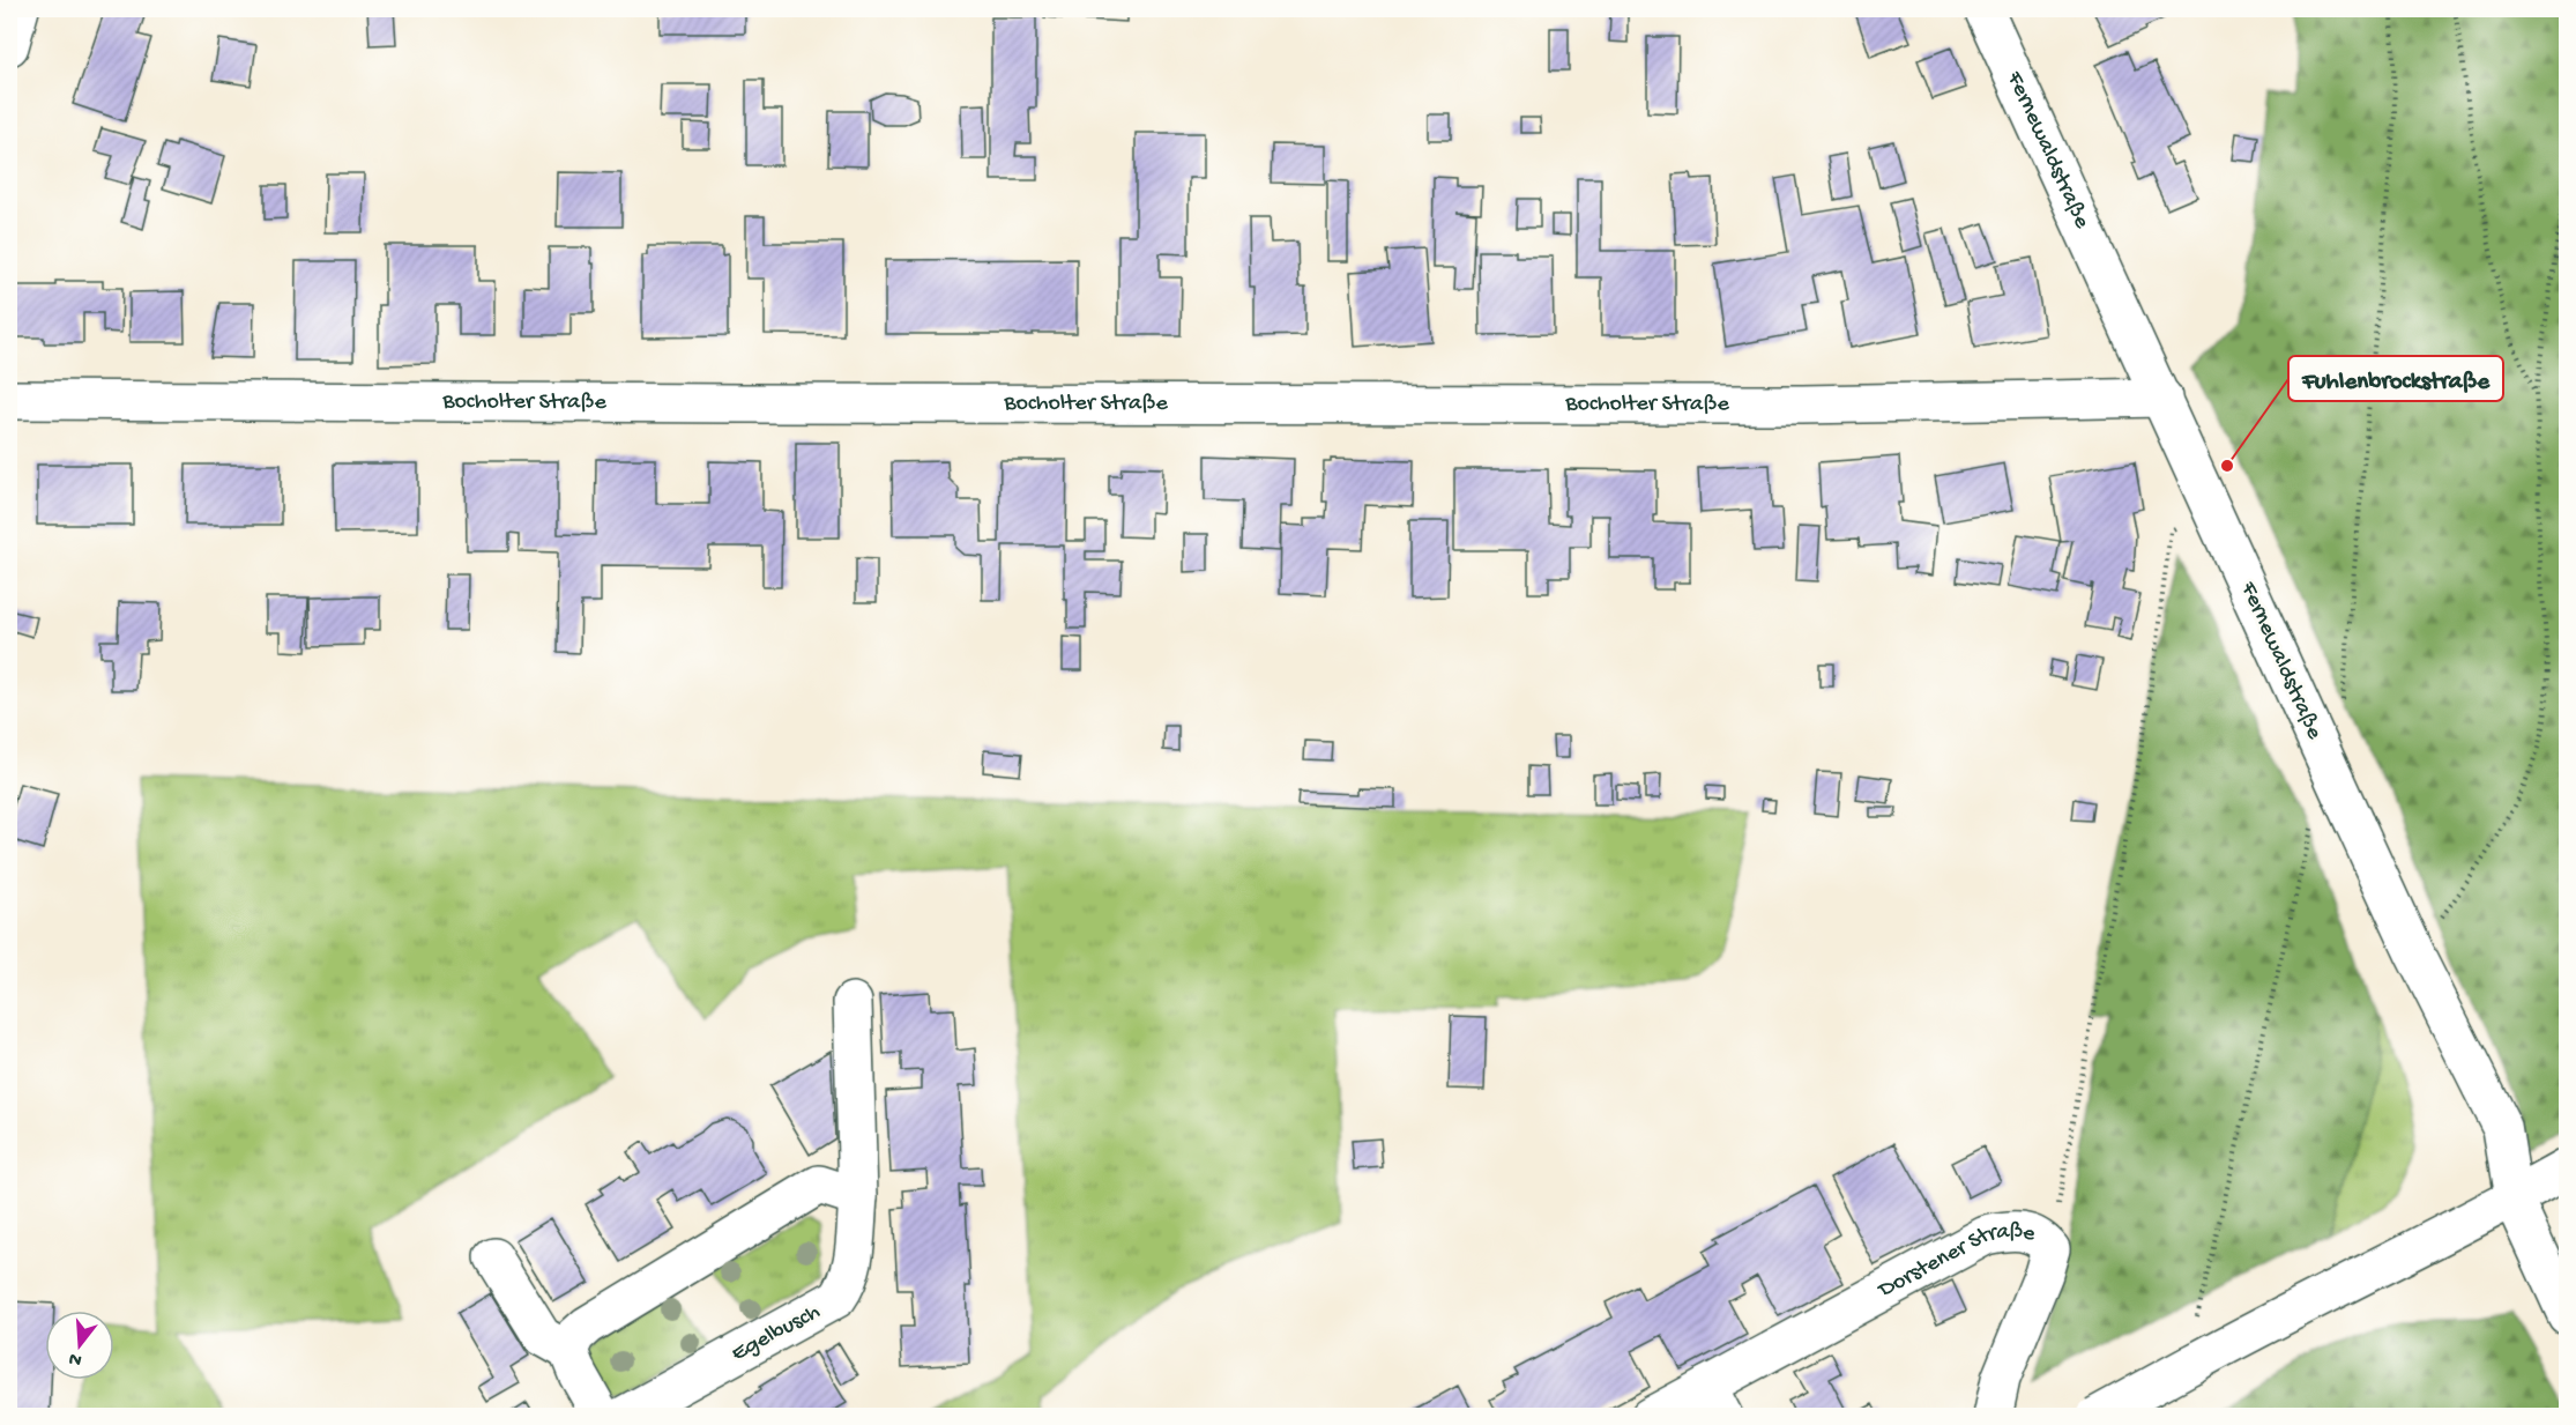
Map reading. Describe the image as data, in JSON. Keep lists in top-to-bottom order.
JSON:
{
  "streets": {
    "street": [
      "Fernewaldstraße",
      "Bocholter Straße",
      "Dorstener Straße",
      "Egelbusch"
    ]
  },
  "crossings": [
    ["Fernewaldstraße", "Bocholter Straße"]
  ],
  "places": ["Fuhlenbrockstraße"],
  "north": "bottom"
}
